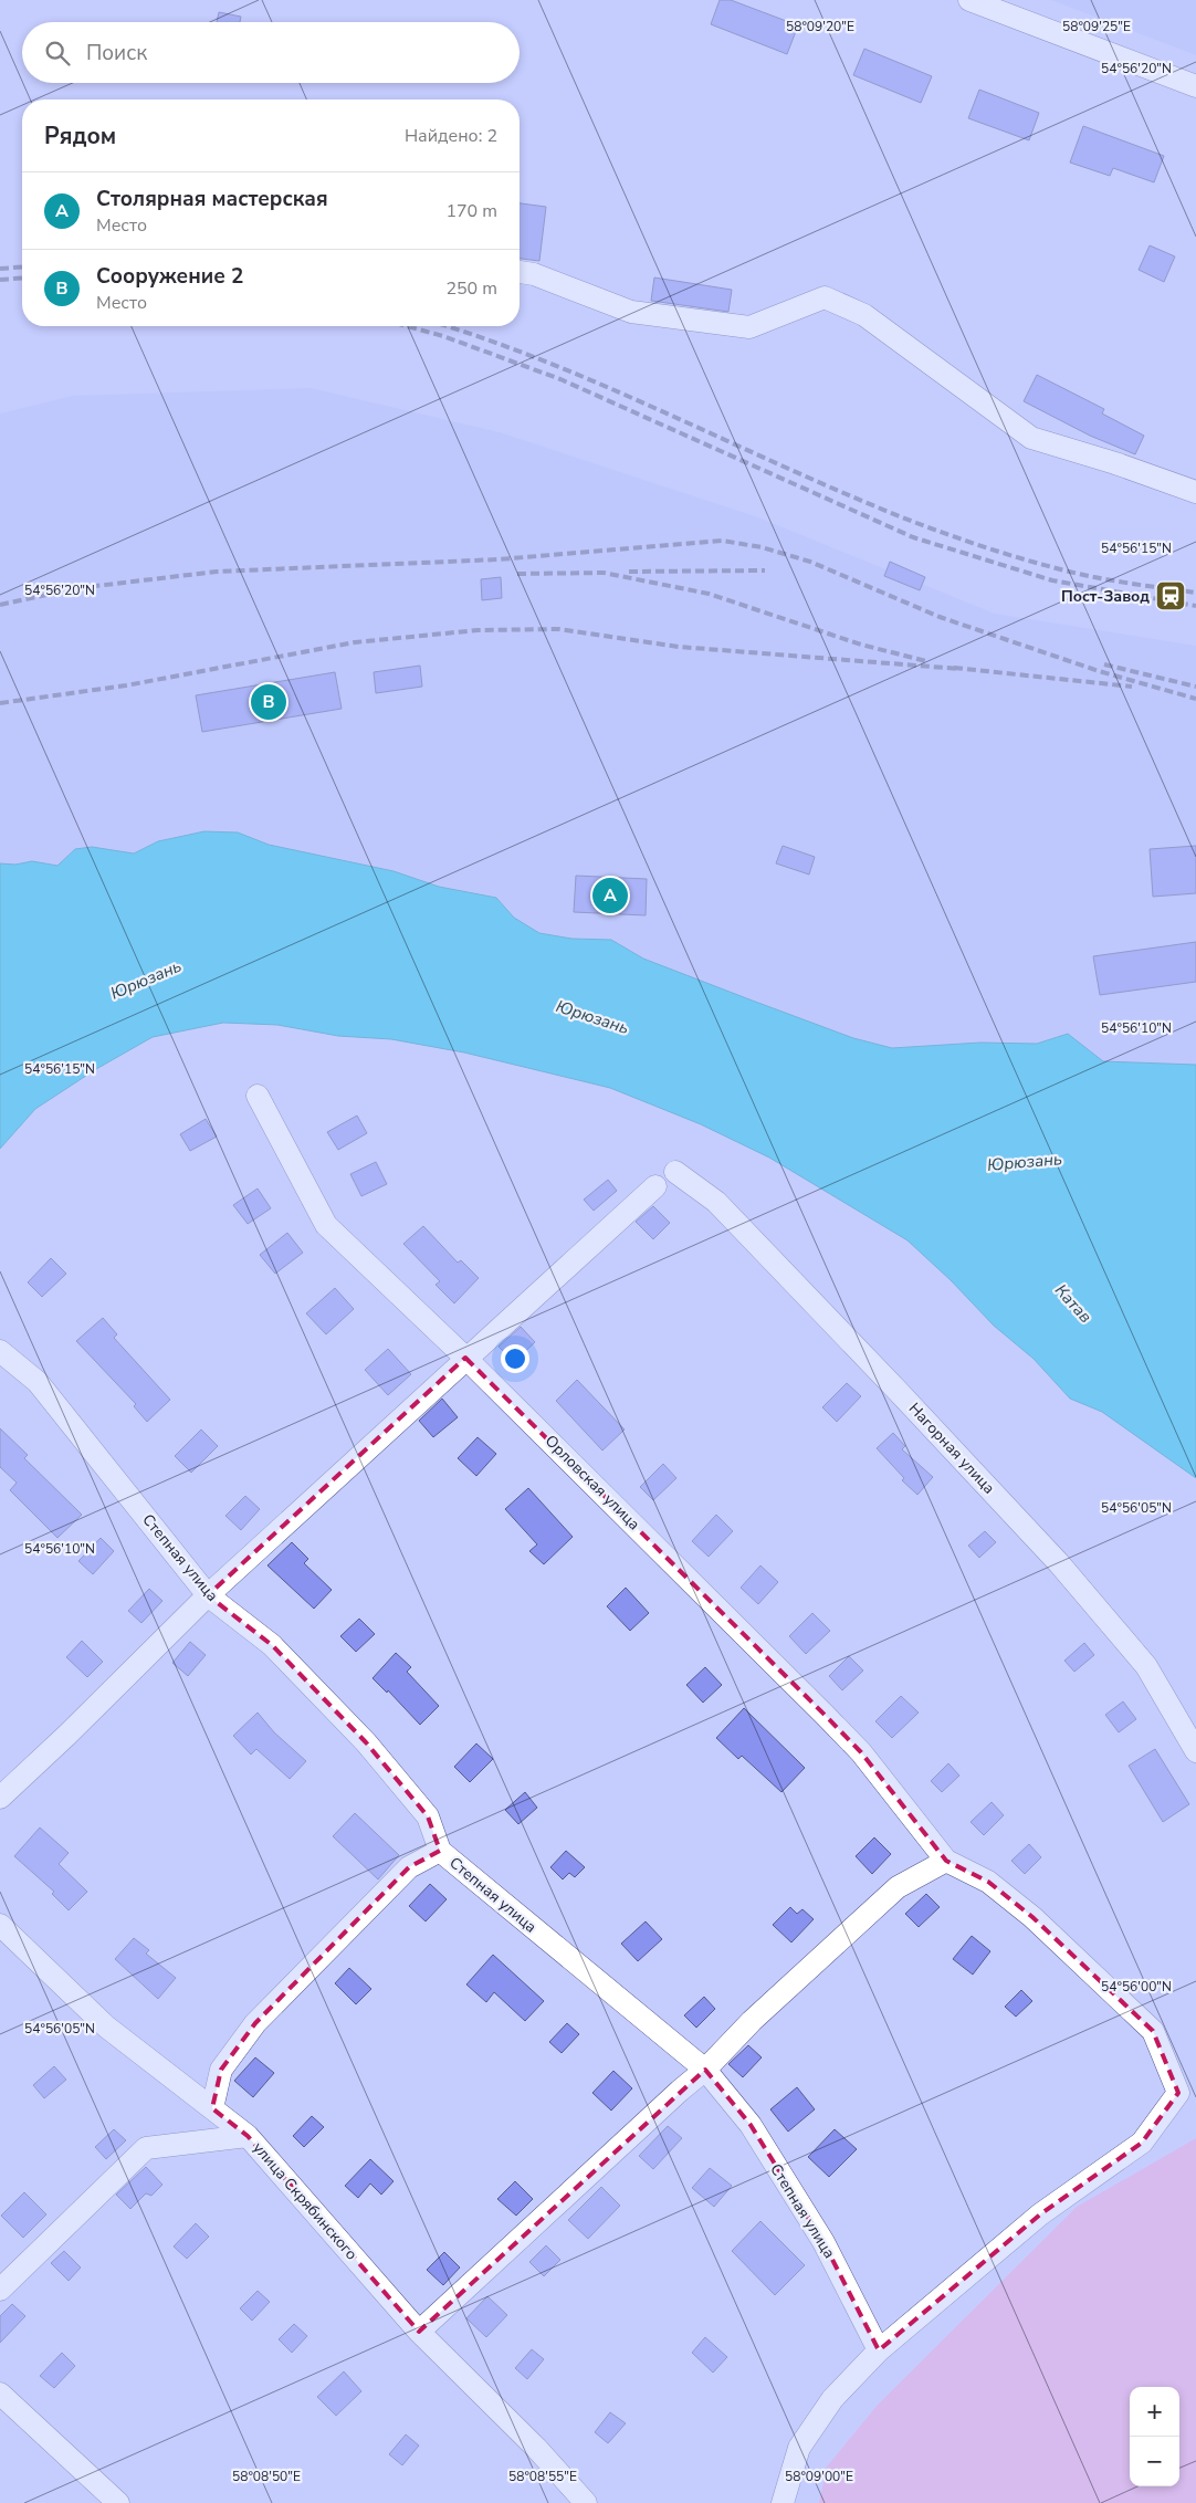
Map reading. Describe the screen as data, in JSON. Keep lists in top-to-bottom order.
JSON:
{
  "streets": {
    "street": [
      "Нагорная улица",
      "Орловская улица",
      "Степная улица",
      "улица Скрябинского"
    ]
  },
  "water": ["Юрюзань", "Катав"],
  "places": {
    "station": ["Пост-Завод"]
  },
  "page": {
    "search": "Поиск",
    "heading": ["Рядом", "Найдено: 2"],
    "list": [
      {
        "mark": "A",
        "name": "Столярная мастерская",
        "note": "Место",
        "value": "170 m"
      },
      {
        "mark": "B",
        "name": "Сооружение 2",
        "note": "Место",
        "value": "250 m"
      }
    ],
    "pins": ["B", "A"],
    "map_buttons": ["+", "−"]
  },
  "coordinates": [
    "58°09'20\"E",
    "58°09'25\"E",
    "54°56'20\"N",
    "54°56'15\"N",
    "54°56'10\"N",
    "54°56'05\"N",
    "54°56'00\"N",
    "58°08'50\"E",
    "58°08'55\"E",
    "58°09'00\"E"
  ]
}
